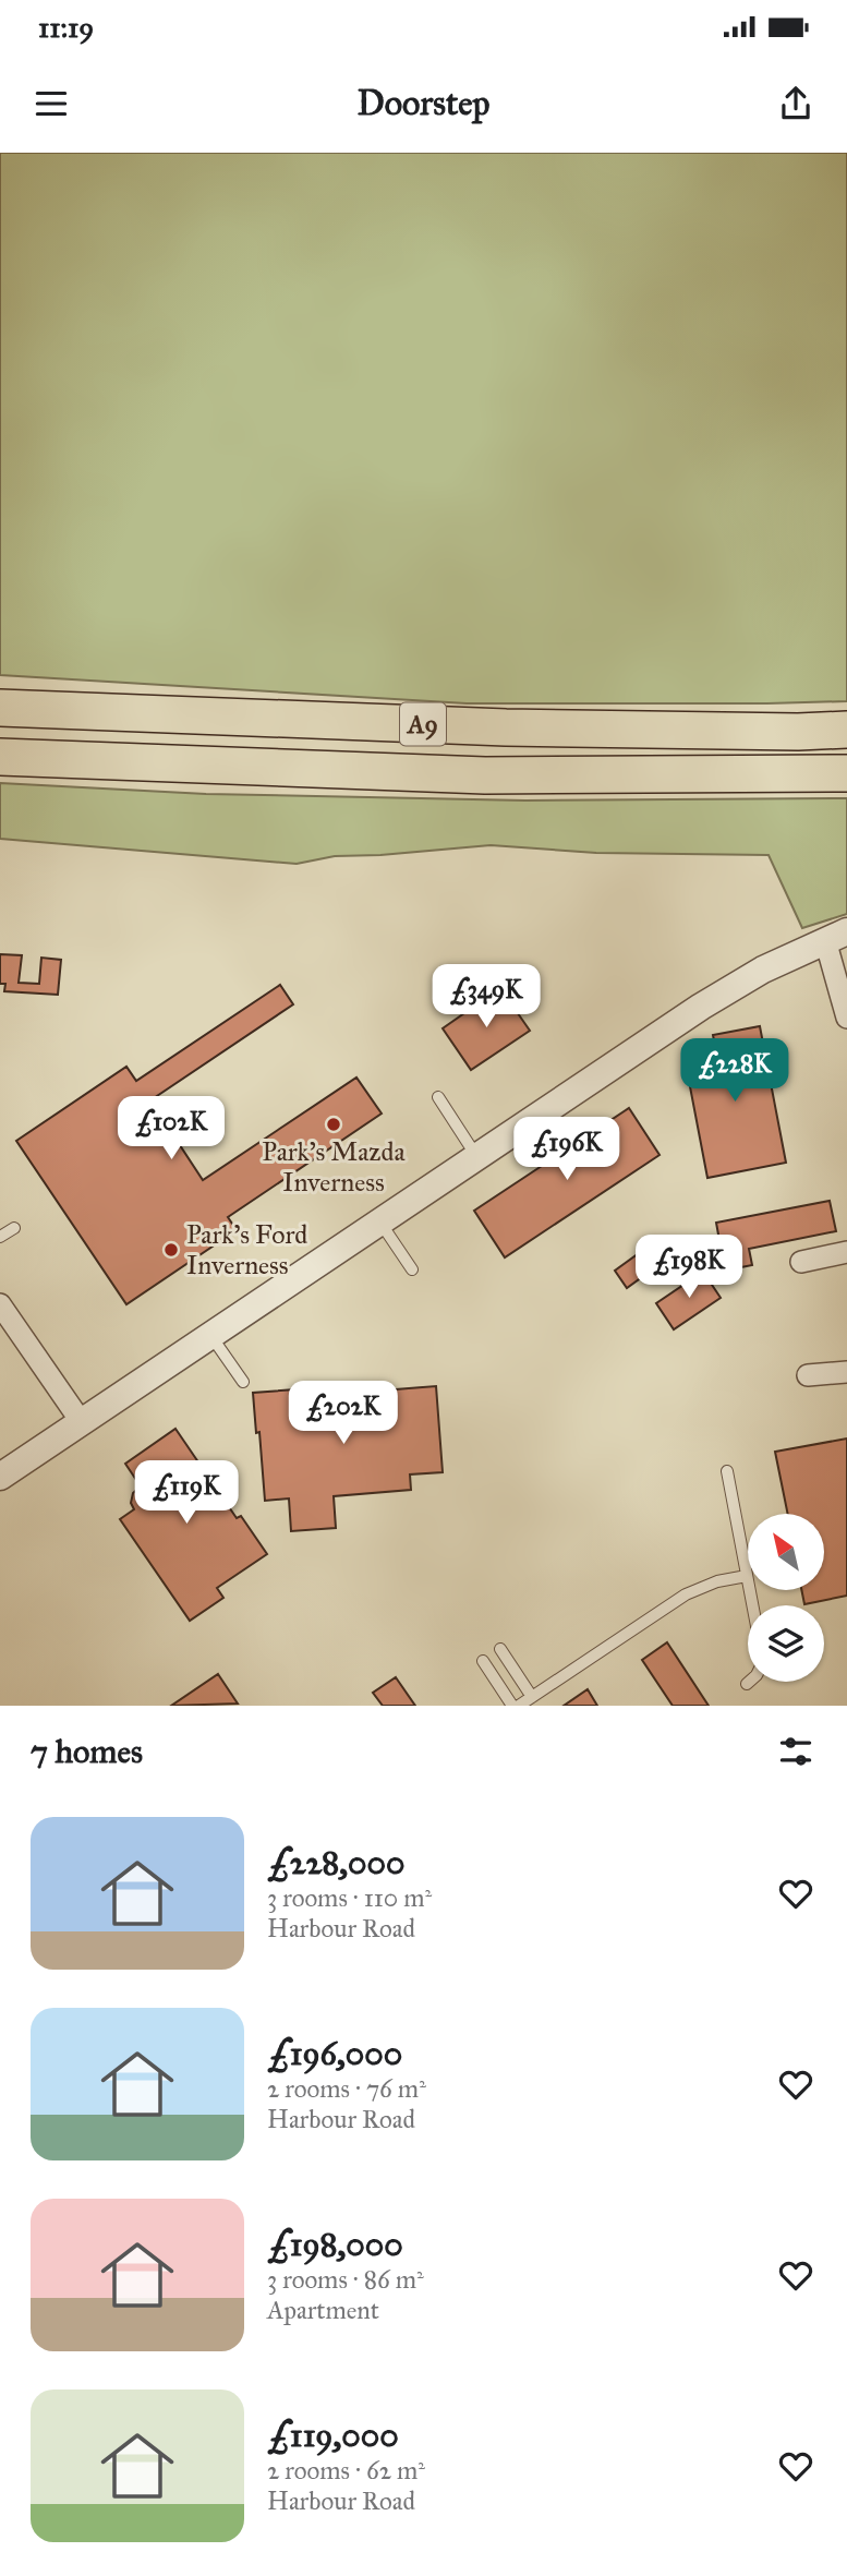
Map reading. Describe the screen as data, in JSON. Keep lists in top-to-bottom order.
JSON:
{
  "streets": {
    "highway": ["A9"]
  },
  "places": ["Park's Mazda Inverness", "Park's Ford Inverness"],
  "north": "top left",
  "page": {
    "status": "11:19",
    "header": "Doorstep",
    "price": [
      "£349K",
      "£228K",
      "£102K",
      "£196K",
      "£198K",
      "£202K",
      "£119K"
    ],
    "heading": "7 homes",
    "list": [
      {
        "name": "£228,000",
        "note": "3 rooms · 110 m² · Harbour Road"
      },
      {
        "name": "£196,000",
        "note": "2 rooms · 76 m² · Harbour Road"
      },
      {
        "name": "£198,000",
        "note": "3 rooms · 86 m² · Apartment"
      },
      {
        "name": "£119,000",
        "note": "2 rooms · 62 m² · Harbour Road"
      }
    ]
  }
}
